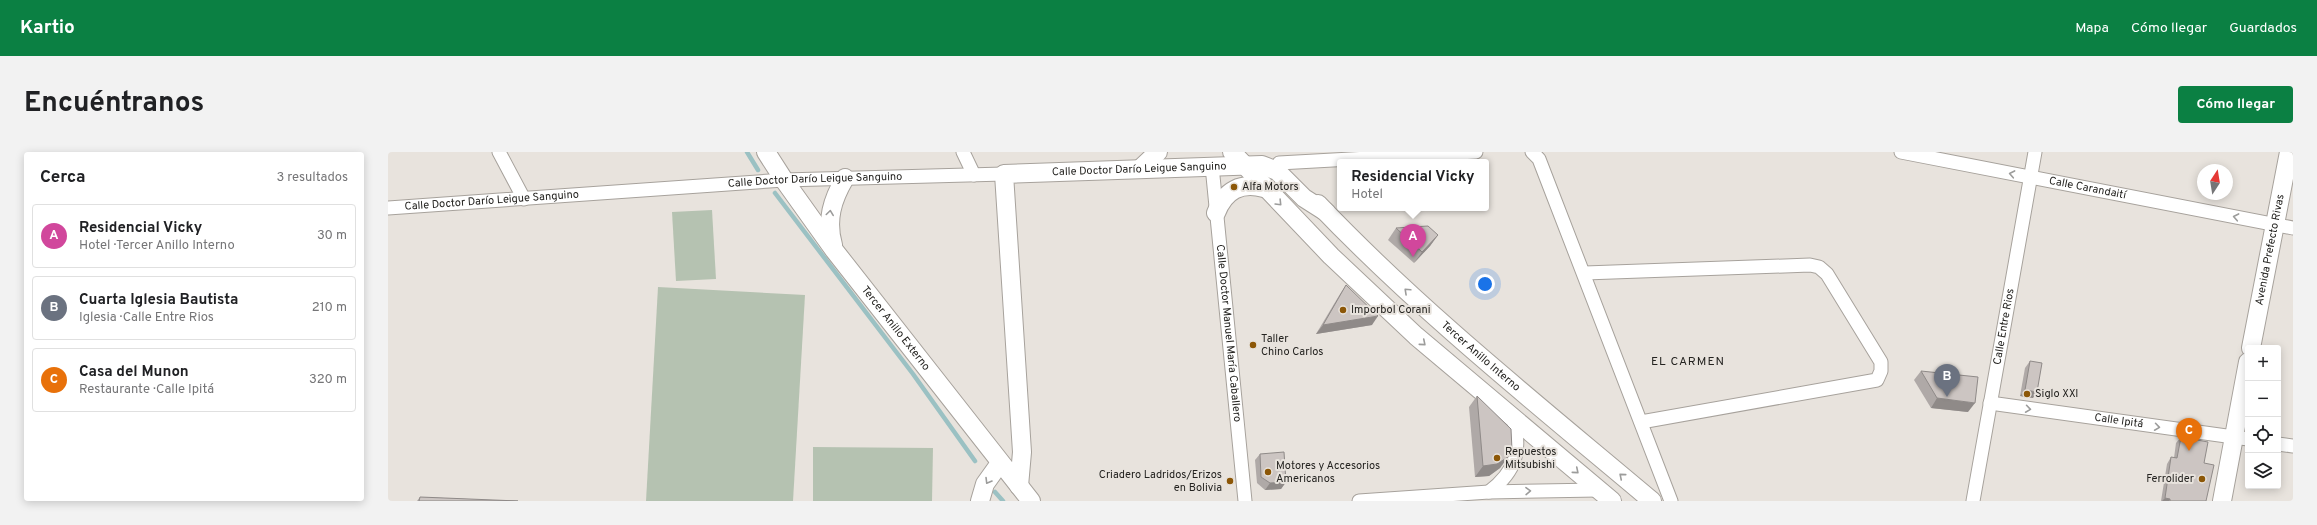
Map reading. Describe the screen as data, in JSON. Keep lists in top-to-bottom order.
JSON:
{
  "streets": {
    "street": [
      "Calle Doctor Darío Leigue Sanguino",
      "Calle Carandaití",
      "Avenida Prefecto Rivas",
      "Calle Entre Rios",
      "Tercer Anillo Externo",
      "Calle Doctor Manuel María Caballero",
      "Tercer Anillo Interno",
      "Calle Ipitá"
    ]
  },
  "crossings": [
    ["Calle Doctor Darío Leigue Sanguino", "Tercer Anillo Externo"],
    ["Calle Doctor Darío Leigue Sanguino", "Calle Doctor Manuel María Caballero"],
    ["Calle Doctor Darío Leigue Sanguino", "Tercer Anillo Interno"],
    ["Calle Carandaití", "Avenida Prefecto Rivas"],
    ["Calle Carandaití", "Calle Entre Rios"],
    ["Calle Entre Rios", "Calle Ipitá"]
  ],
  "one_way": ["Calle Carandaití", "Calle Ipitá"],
  "districts": ["EL CARMEN"],
  "places": [
    "Alfa Motors",
    "Imporbol Corani",
    "Taller Chino Carlos",
    "Siglo XXI",
    "Repuestos Mitsubishi",
    "Motores y Accesorios Americanos",
    "Ferrolider",
    "Criadero Ladridos/Erizos en Bolivia"
  ],
  "north": "top",
  "page": {
    "header": "Kartio",
    "nav": ["Mapa", "Cómo llegar", "Guardados"],
    "title": "Encuéntranos",
    "buttons": "Cómo llegar",
    "heading": ["Cerca", "3 resultados"],
    "popup": ["Residencial Vicky", "Hotel"],
    "list": [
      {
        "mark": "A",
        "name": "Residencial Vicky",
        "note": "Hotel · Tercer Anillo Interno",
        "value": "30 m"
      },
      {
        "mark": "B",
        "name": "Cuarta Iglesia Bautista",
        "note": "Iglesia · Calle Entre Rios",
        "value": "210 m"
      },
      {
        "mark": "C",
        "name": "Casa del Munon",
        "note": "Restaurante · Calle Ipitá",
        "value": "320 m"
      }
    ],
    "pins": ["A", "B", "C"],
    "map_buttons": ["+", "−"]
  }
}
